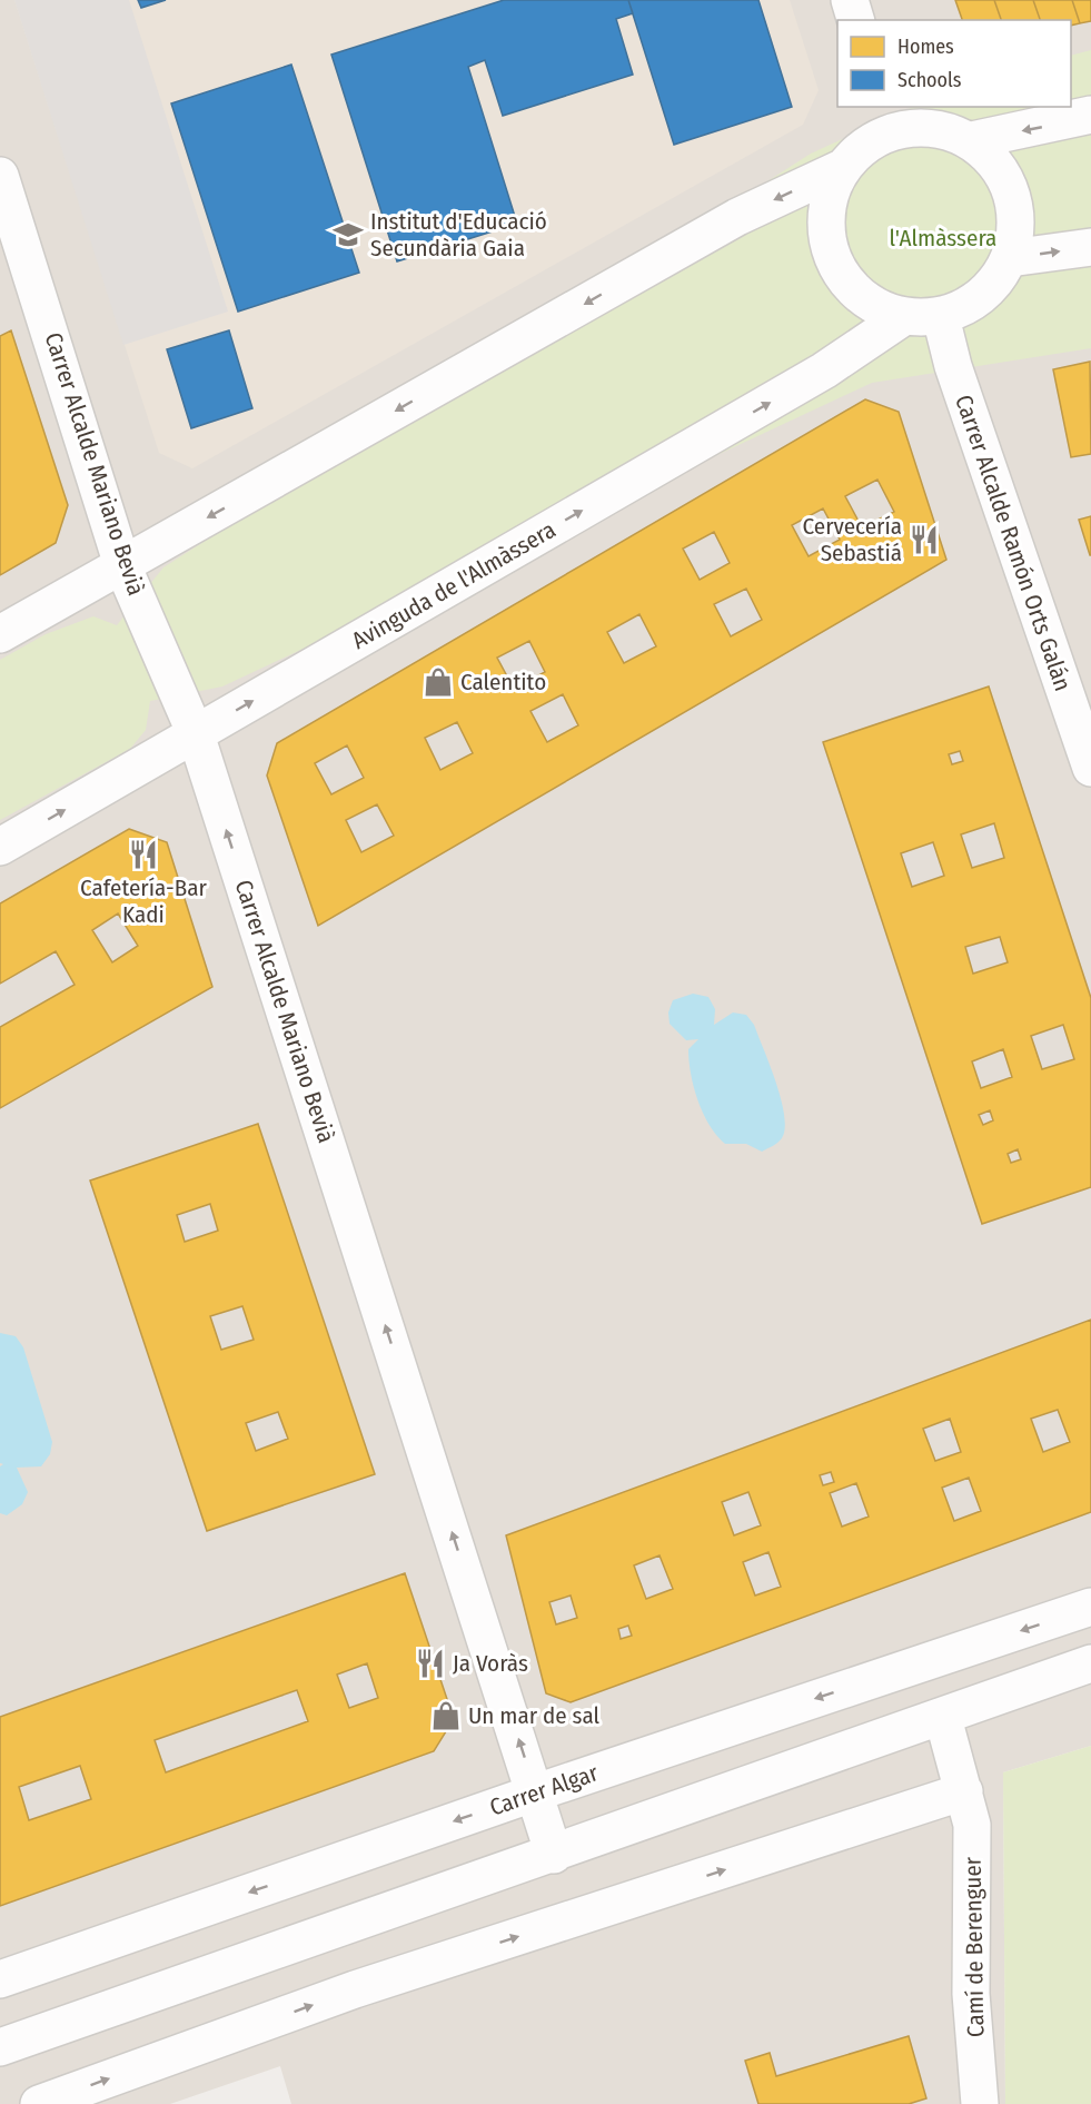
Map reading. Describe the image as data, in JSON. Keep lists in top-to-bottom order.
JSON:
{
  "streets": {
    "street": [
      "Carrer Alcalde Mariano Bevià",
      "Carrer Alcalde Ramón Orts Galán",
      "Avinguda de l'Almàssera",
      "Carrer Algar",
      "Camí de Berenguer"
    ]
  },
  "crossings": [
    ["Carrer Alcalde Mariano Bevià", "Avinguda de l'Almàssera"],
    ["Carrer Alcalde Mariano Bevià", "Carrer Algar"],
    ["Carrer Alcalde Ramón Orts Galán", "Avinguda de l'Almàssera"]
  ],
  "one_way": ["Carrer Alcalde Mariano Bevià"],
  "parks": ["l'Almàssera"],
  "places": {
    "school or university": ["Institut d'Educació Secundària Gaia"],
    "restaurant": ["Cervecería Sebastiá", "Cafetería-Bar Kadi", "Ja Voràs"],
    "shop": ["Calentito", "Un mar de sal"]
  },
  "legend": ["Homes", "Schools"]
}
